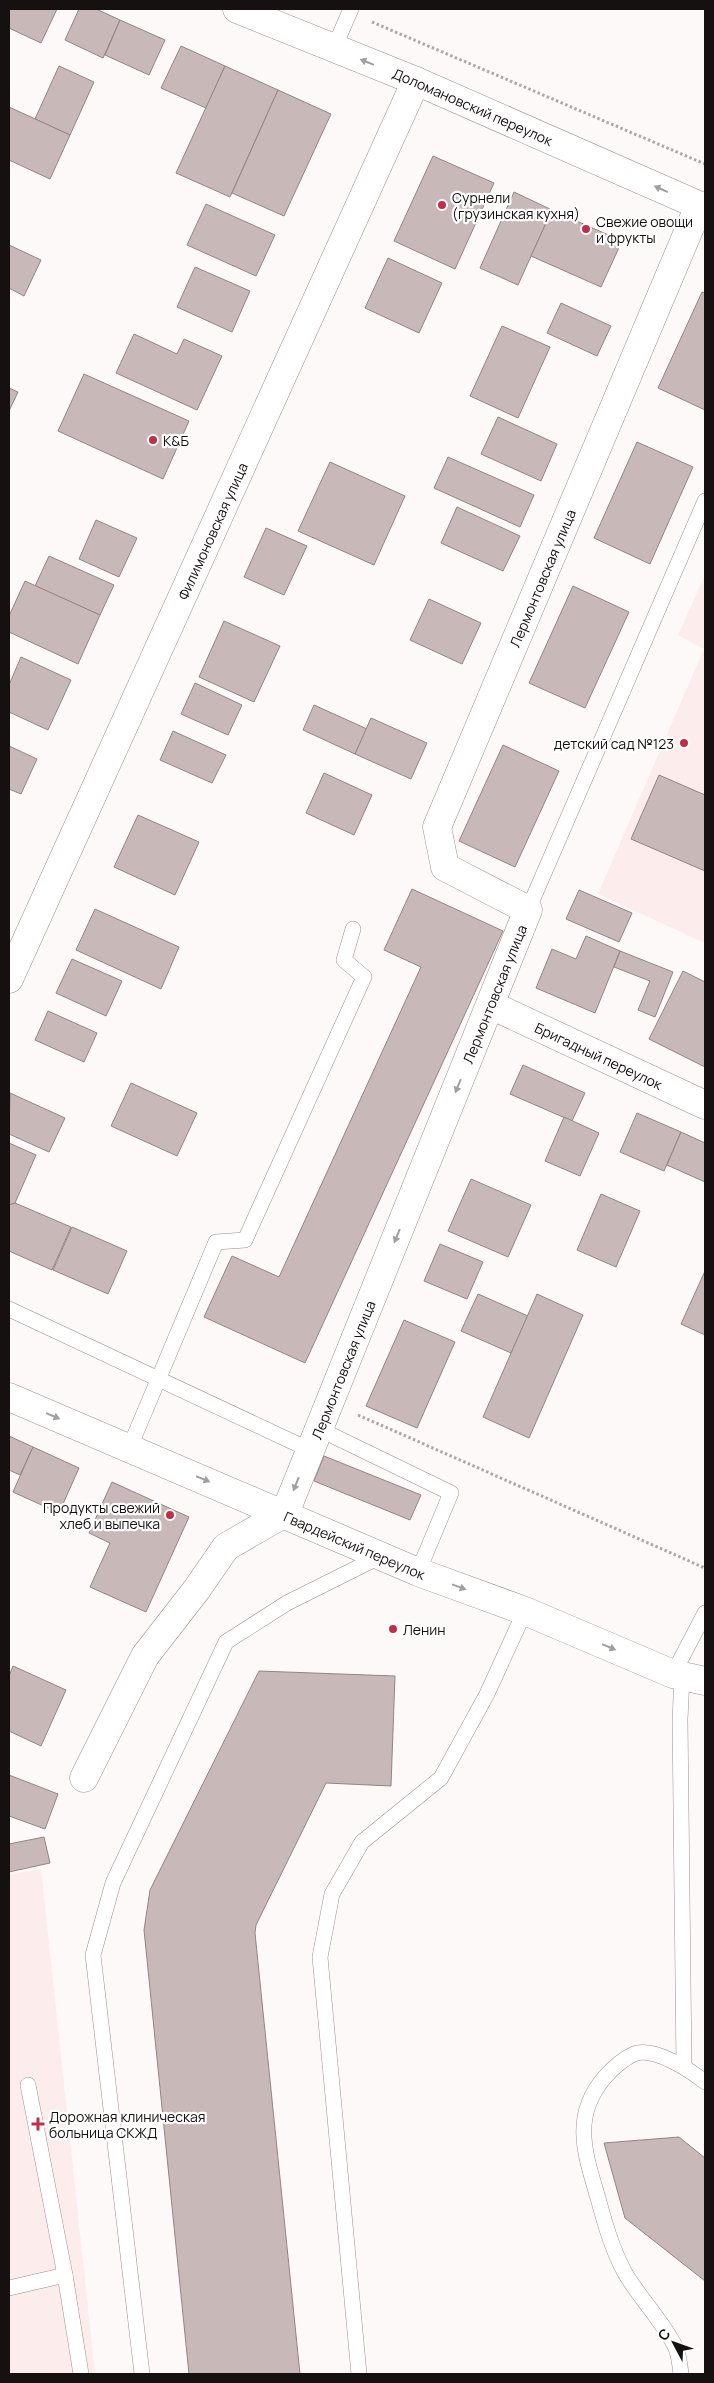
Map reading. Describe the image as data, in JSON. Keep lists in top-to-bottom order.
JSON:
{
  "streets": {
    "street": [
      "Доломановский переулок",
      "Филимоновская улица",
      "Лермонтовская улица",
      "Бригадный переулок",
      "Гвардейский переулок"
    ]
  },
  "crossings": [
    ["Доломановский переулок", "Филимоновская улица"],
    ["Доломановский переулок", "Лермонтовская улица"],
    ["Лермонтовская улица", "Бригадный переулок"],
    ["Лермонтовская улица", "Гвардейский переулок"]
  ],
  "one_way": ["Доломановский переулок", "Гвардейский переулок"],
  "places": {
    "other": [
      "Сурнели (грузинская кухня)",
      "Свежие овощи и фрукты",
      "К&Б",
      "детский сад №123",
      "Продукты свежий хлеб и выпечка",
      "Ленин"
    ],
    "health": ["Дорожная клиническая больница СКЖД"]
  },
  "north": "top left"
}
